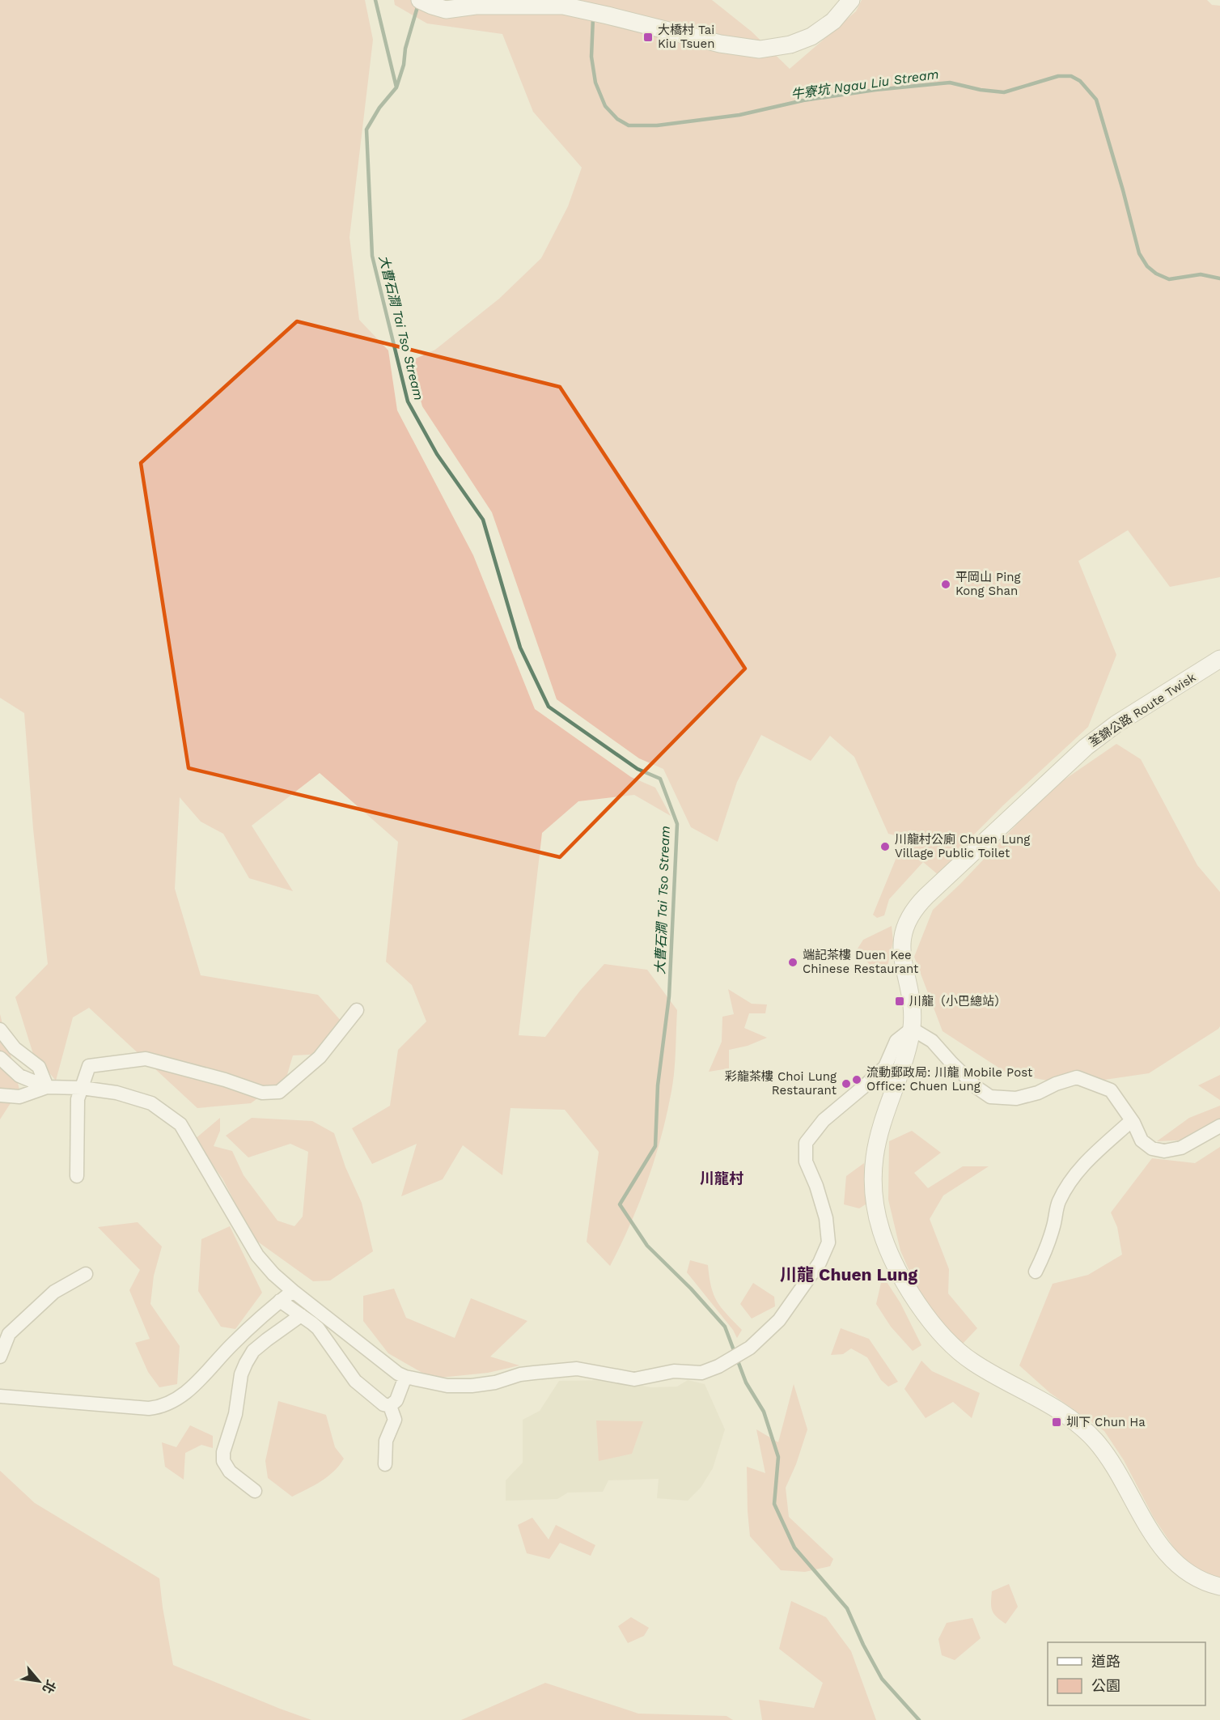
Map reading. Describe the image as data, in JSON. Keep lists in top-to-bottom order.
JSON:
{
  "streets": {
    "main road": ["荃錦公路 Route Twisk"]
  },
  "districts": ["川龍村", "川龍 Chuen Lung"],
  "water": ["牛寮坑 Ngau Liu Stream", "大曹石澗 Tai Tso Stream"],
  "places": {
    "transit": ["大橋村 Tai Kiu Tsuen", "川龍（小巴總站）", "圳下 Chun Ha"],
    "other": [
      "平岡山 Ping Kong Shan",
      "川龍村公廁 Chuen Lung Village Public Toilet",
      "端記茶樓 Duen Kee Chinese Restaurant",
      "流動郵政局: 川龍 Mobile Post Office: Chuen Lung",
      "彩龍茶樓 Choi Lung Restaurant"
    ]
  },
  "legend": ["道路", "公園"],
  "north": "bottom right"
}
